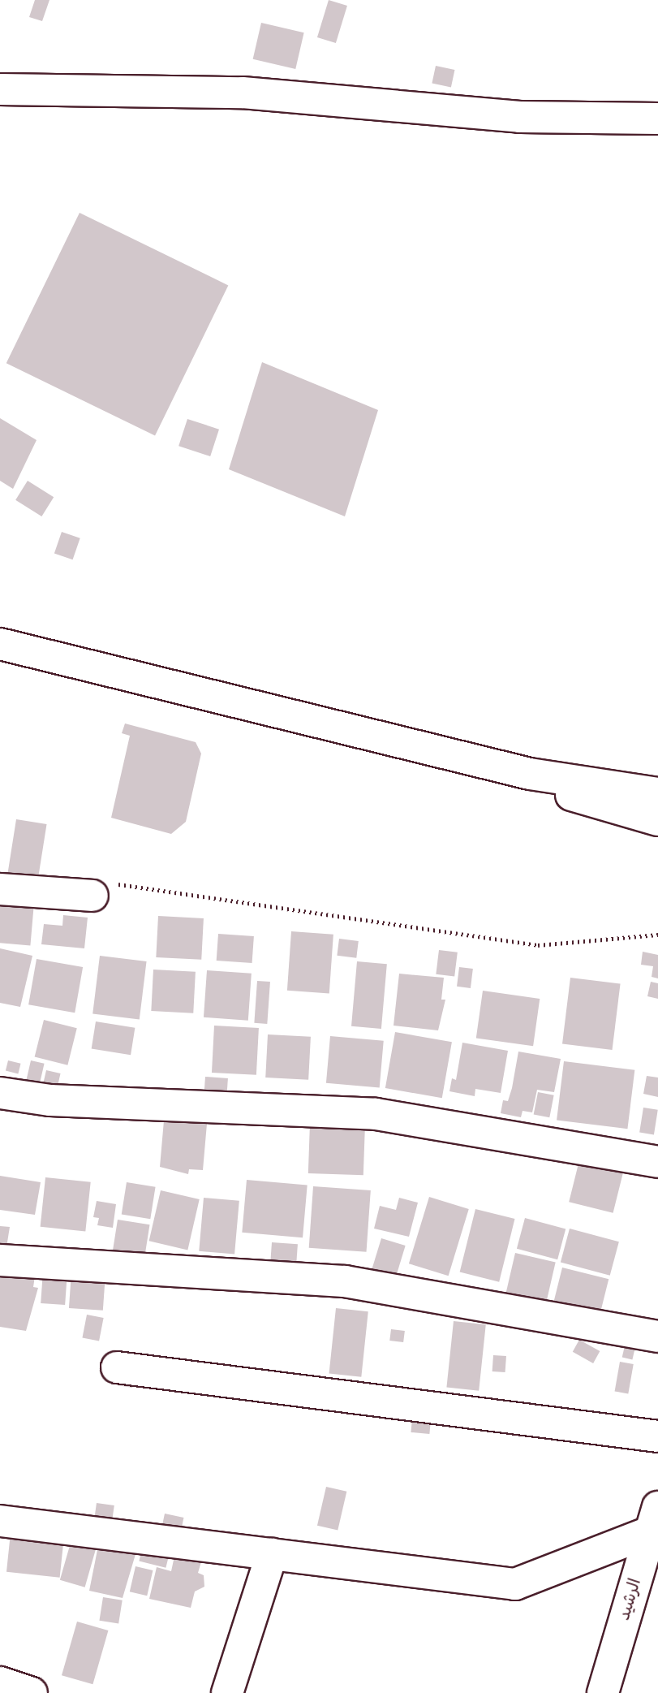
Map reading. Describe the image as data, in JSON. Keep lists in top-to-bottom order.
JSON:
{
  "streets": {
    "street": ["الرشيد"]
  }
}
